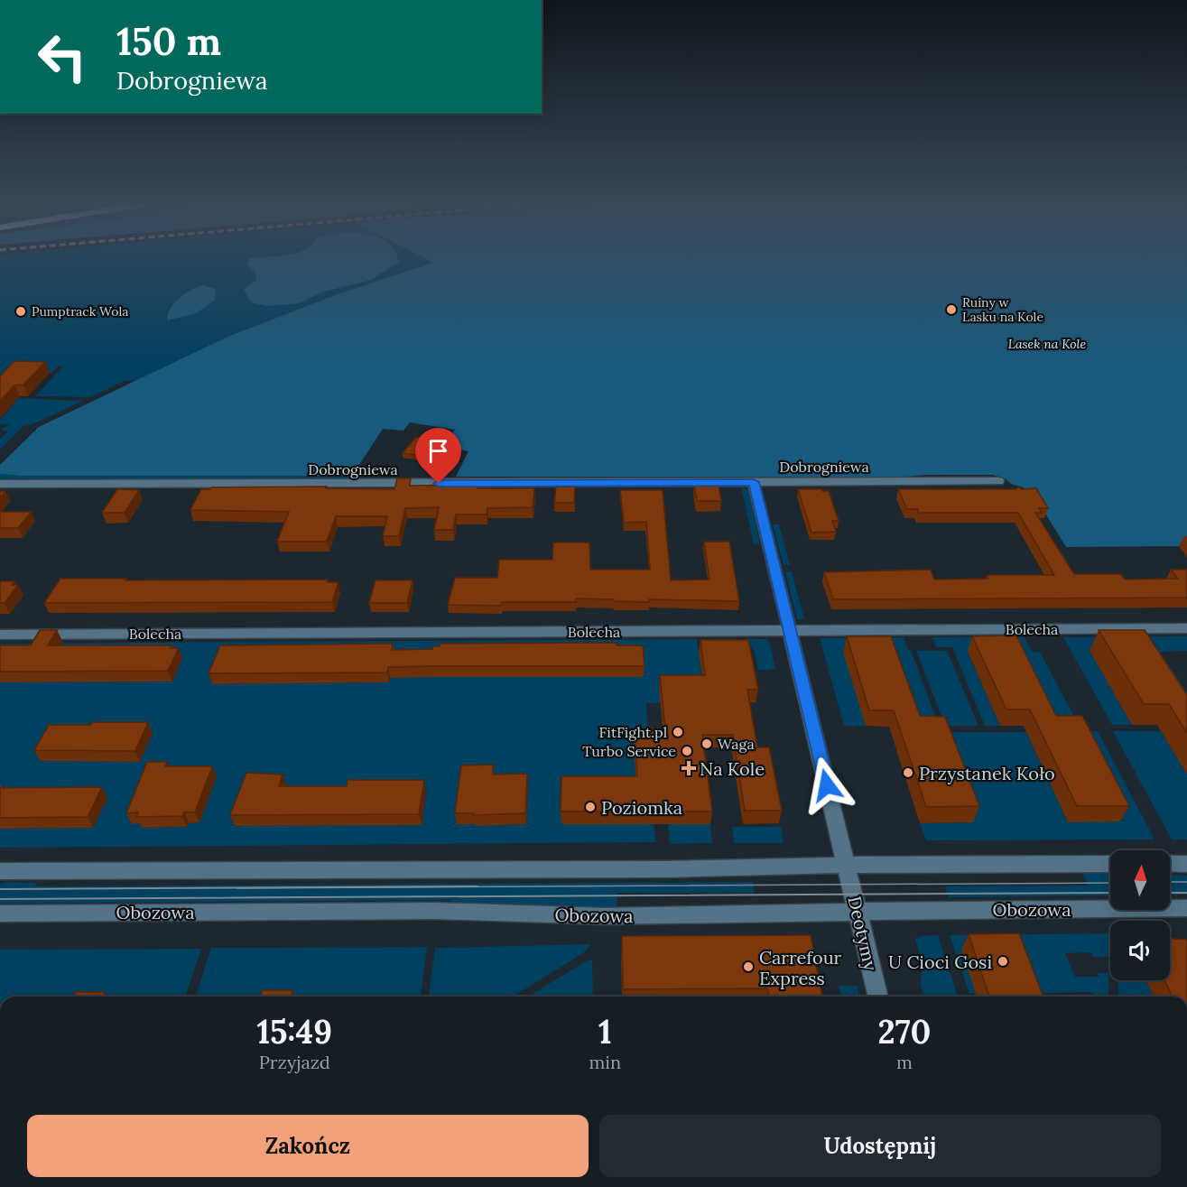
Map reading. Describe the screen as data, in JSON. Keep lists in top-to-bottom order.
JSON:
{
  "streets": {
    "street": [
      "Dobrogniewa",
      "Bolecha",
      "Obozowa",
      "Deotymy"
    ]
  },
  "crossings": [
    ["Dobrogniewa", "Deotymy"],
    ["Bolecha", "Deotymy"],
    ["Obozowa", "Deotymy"]
  ],
  "parks": ["Lasek na Kole"],
  "places": {
    "other": [
      "Ruiny w Lasku na Kole",
      "Pumptrack Wola",
      "FitFight.pl",
      "Waga",
      "Turbo Service",
      "Przystanek Koło",
      "Poziomka",
      "U Cioci Gosi",
      "Carrefour Express"
    ],
    "health": ["Na Kole"]
  },
  "north": "top",
  "page": {
    "turn": ["150 m", "Dobrogniewa"],
    "eta": [
      "15:49",
      "Przyjazd",
      "1",
      "min",
      "270",
      "m"
    ],
    "buttons": ["Zakończ", "Udostępnij"]
  }
}
